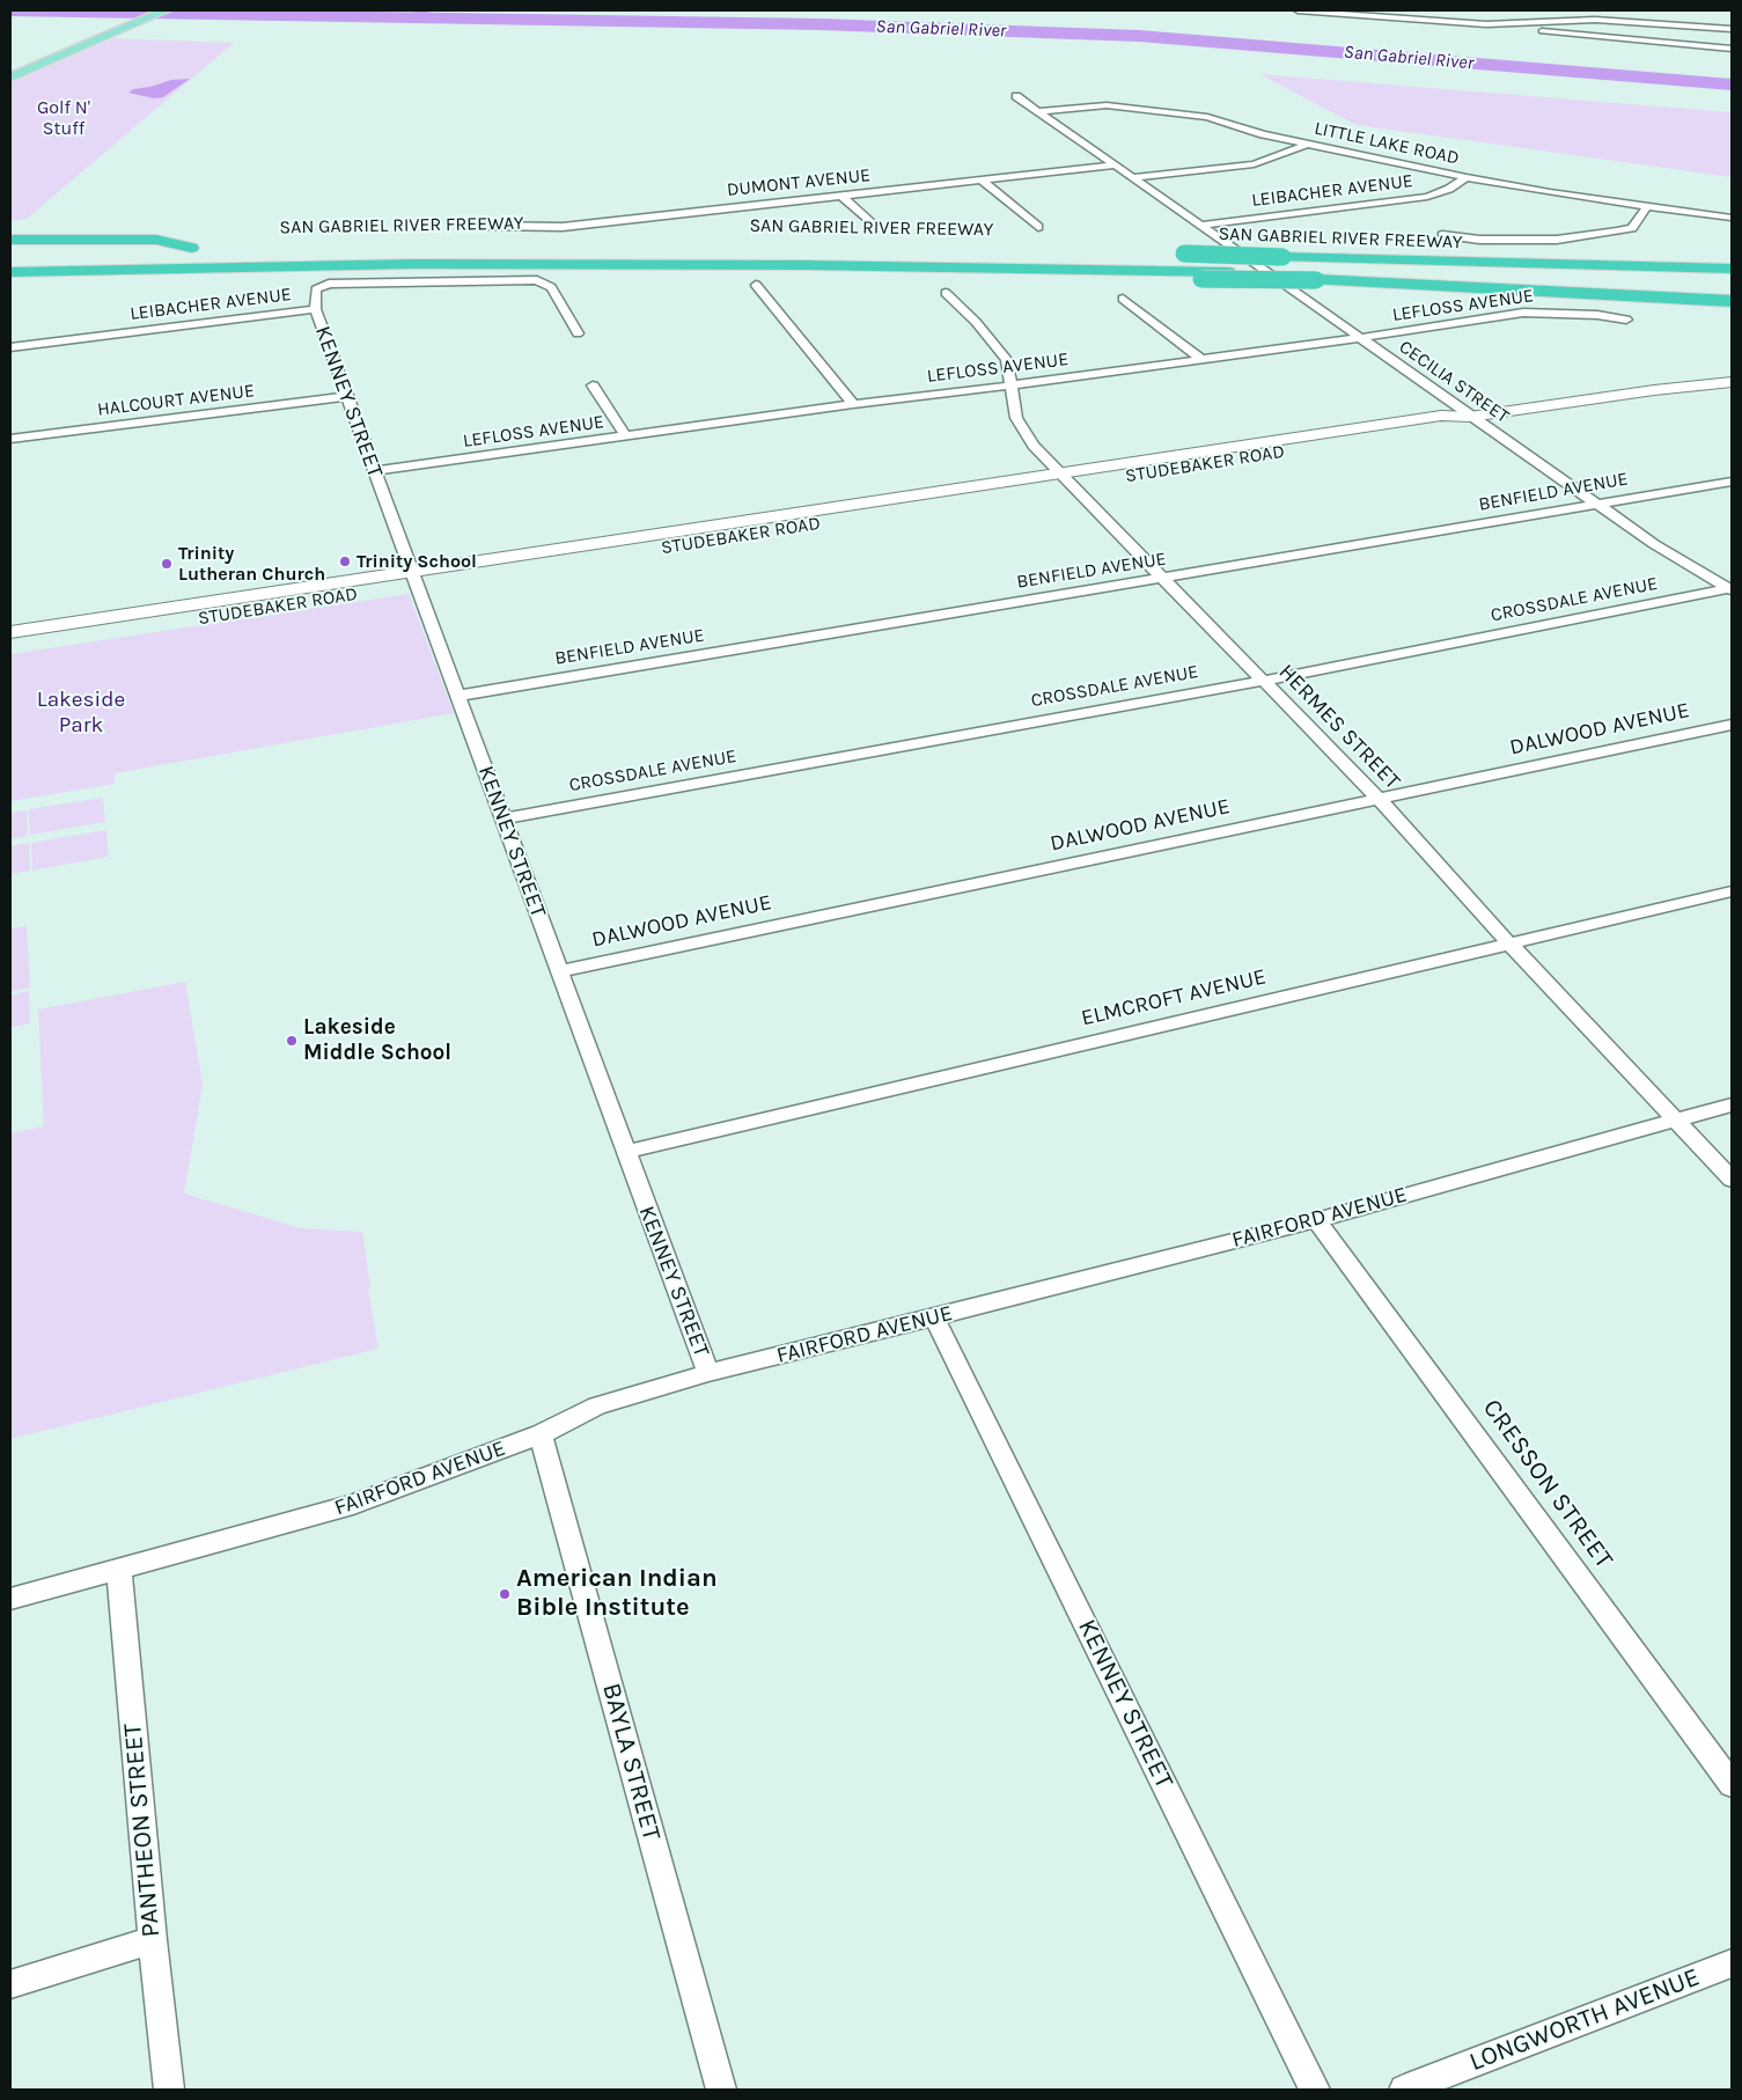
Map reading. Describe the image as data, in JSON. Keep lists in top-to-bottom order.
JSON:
{
  "streets": {
    "highway": ["SAN GABRIEL RIVER FREEWAY"],
    "main road": ["STUDEBAKER ROAD"],
    "street": [
      "LITTLE LAKE ROAD",
      "DUMONT AVENUE",
      "LEIBACHER AVENUE",
      "LEFLOSS AVENUE",
      "CECILIA STREET",
      "HALCOURT AVENUE",
      "KENNEY STREET",
      "BENFIELD AVENUE",
      "CROSSDALE AVENUE",
      "HERMES STREET",
      "DALWOOD AVENUE",
      "ELMCROFT AVENUE",
      "FAIRFORD AVENUE",
      "CRESSON STREET",
      "BAYLA STREET",
      "PANTHEON STREET",
      "LONGWORTH AVENUE"
    ]
  },
  "crossings": [
    ["LITTLE LAKE ROAD", "LEIBACHER AVENUE"],
    ["LITTLE LAKE ROAD", "CECILIA STREET"],
    ["DUMONT AVENUE", "CECILIA STREET"],
    ["LEIBACHER AVENUE", "CECILIA STREET"],
    ["LEIBACHER AVENUE", "KENNEY STREET"],
    ["LEFLOSS AVENUE", "CECILIA STREET"],
    ["LEFLOSS AVENUE", "KENNEY STREET"],
    ["LEFLOSS AVENUE", "HERMES STREET"],
    ["CECILIA STREET", "STUDEBAKER ROAD"],
    ["CECILIA STREET", "BENFIELD AVENUE"],
    ["CECILIA STREET", "CROSSDALE AVENUE"],
    ["HALCOURT AVENUE", "KENNEY STREET"],
    ["KENNEY STREET", "STUDEBAKER ROAD"],
    ["KENNEY STREET", "BENFIELD AVENUE"],
    ["KENNEY STREET", "CROSSDALE AVENUE"],
    ["KENNEY STREET", "DALWOOD AVENUE"],
    ["KENNEY STREET", "ELMCROFT AVENUE"],
    ["KENNEY STREET", "FAIRFORD AVENUE"],
    ["STUDEBAKER ROAD", "HERMES STREET"],
    ["BENFIELD AVENUE", "HERMES STREET"],
    ["CROSSDALE AVENUE", "HERMES STREET"],
    ["HERMES STREET", "DALWOOD AVENUE"],
    ["HERMES STREET", "ELMCROFT AVENUE"],
    ["HERMES STREET", "FAIRFORD AVENUE"],
    ["FAIRFORD AVENUE", "CRESSON STREET"],
    ["FAIRFORD AVENUE", "BAYLA STREET"],
    ["FAIRFORD AVENUE", "PANTHEON STREET"]
  ],
  "water": ["San Gabriel River"],
  "parks": ["Golf N' Stuff", "Lakeside Park"],
  "places": [
    "Trinity School",
    "Trinity Lutheran Church",
    "Lakeside Middle School",
    "American Indian Bible Institute"
  ]
}
